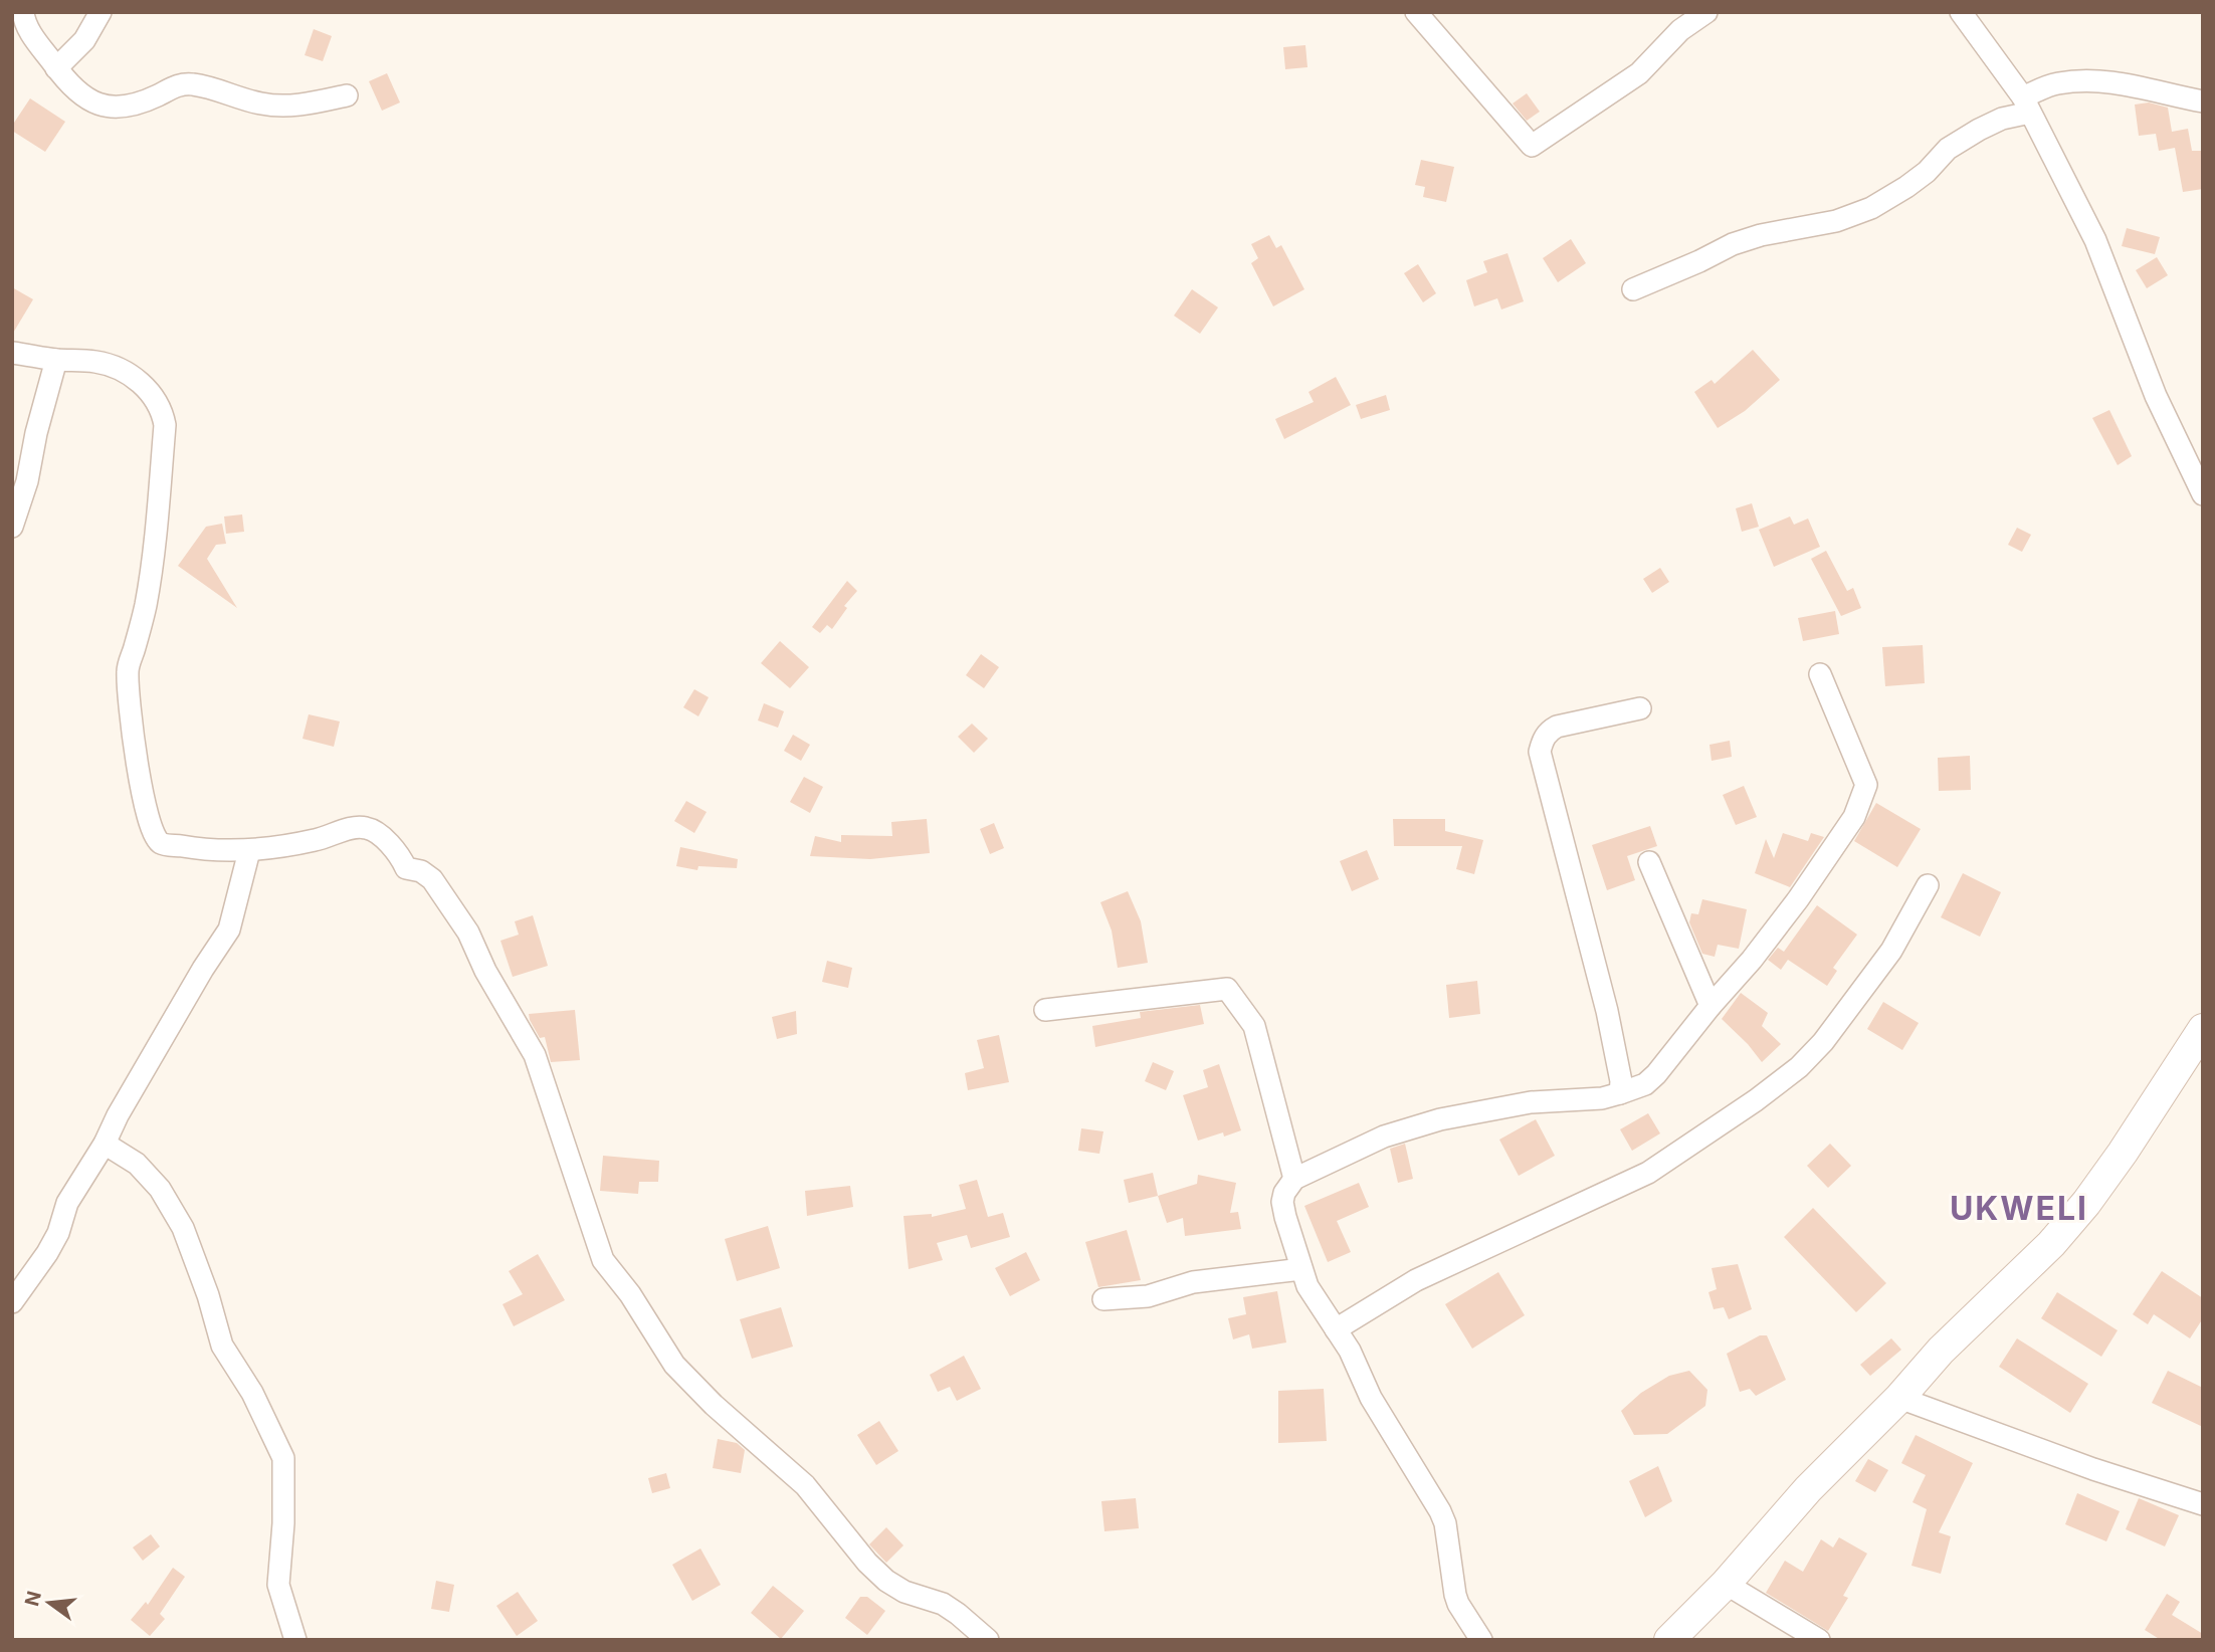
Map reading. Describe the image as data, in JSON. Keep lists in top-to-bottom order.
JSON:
{
  "districts": ["UKWELI"],
  "north": "left"
}
